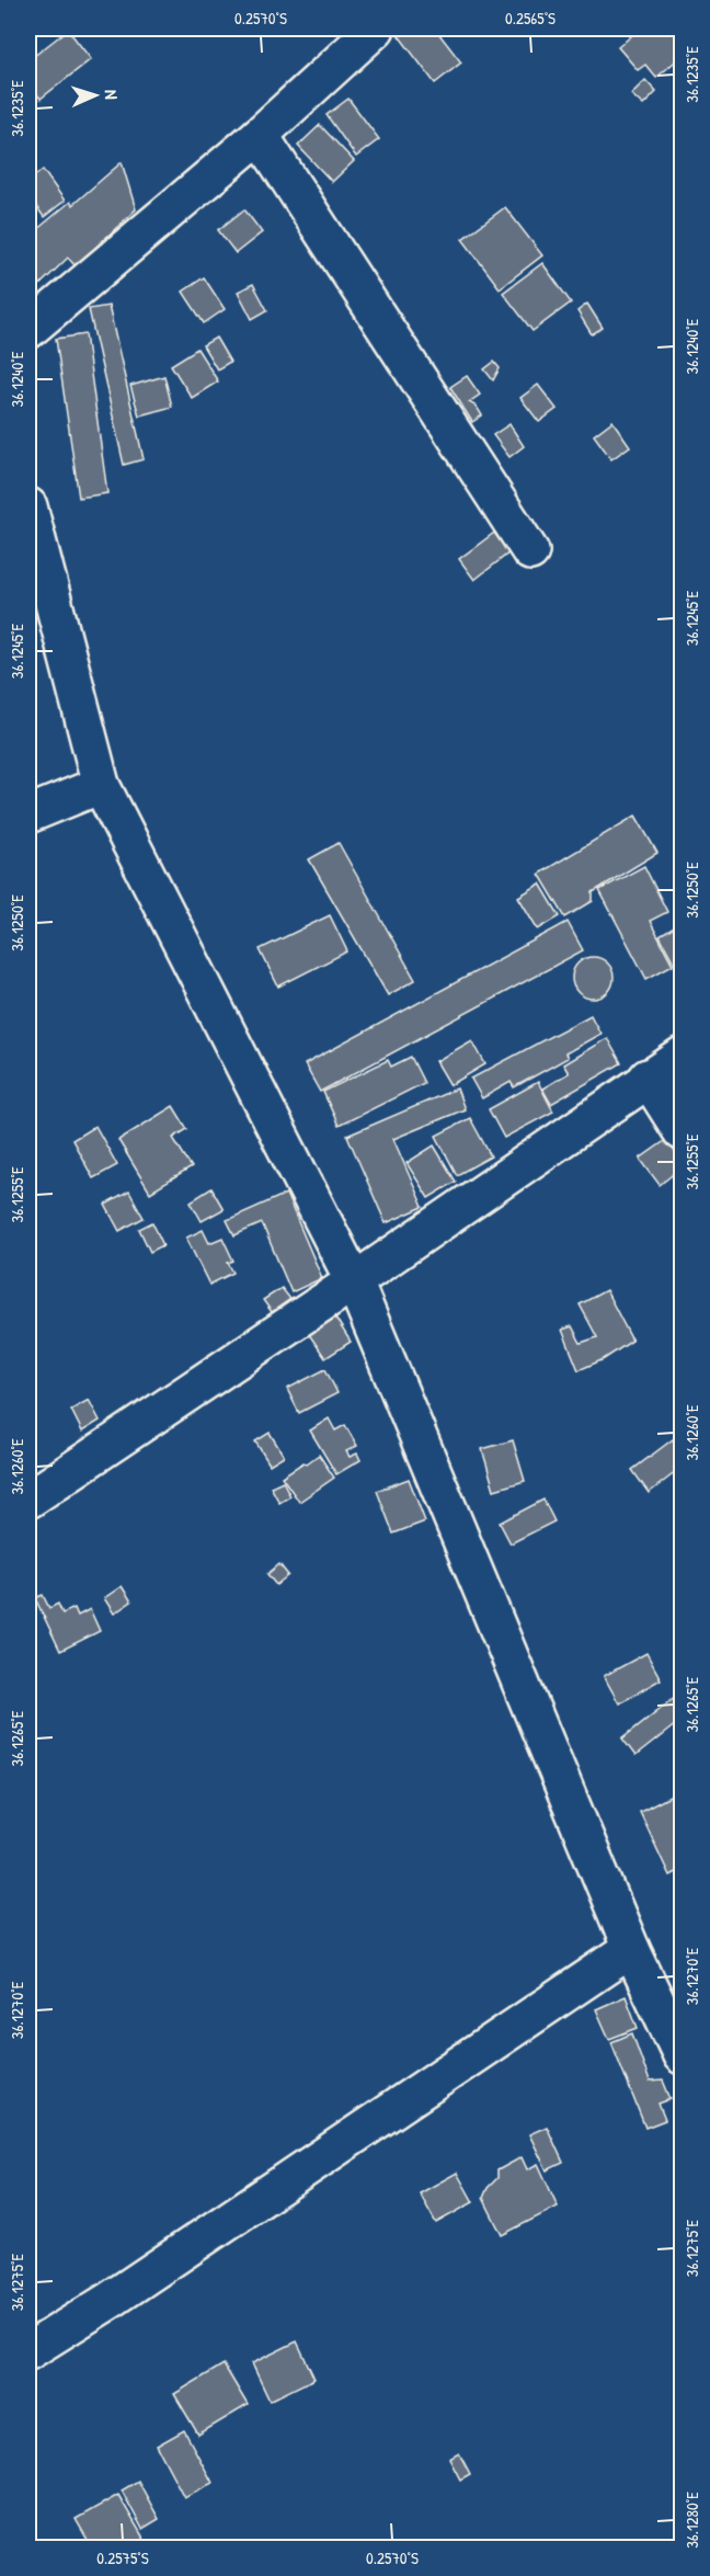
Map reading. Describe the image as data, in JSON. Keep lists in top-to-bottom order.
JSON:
{
  "north": "right",
  "coordinates": [
    "0.2570°S",
    "0.2565°S",
    "36.1235°E",
    "36.1240°E",
    "36.1245°E",
    "36.1250°E",
    "36.1255°E",
    "36.1260°E",
    "36.1265°E",
    "36.1270°E",
    "36.1275°E",
    "36.1280°E",
    "0.2575°S"
  ]
}
